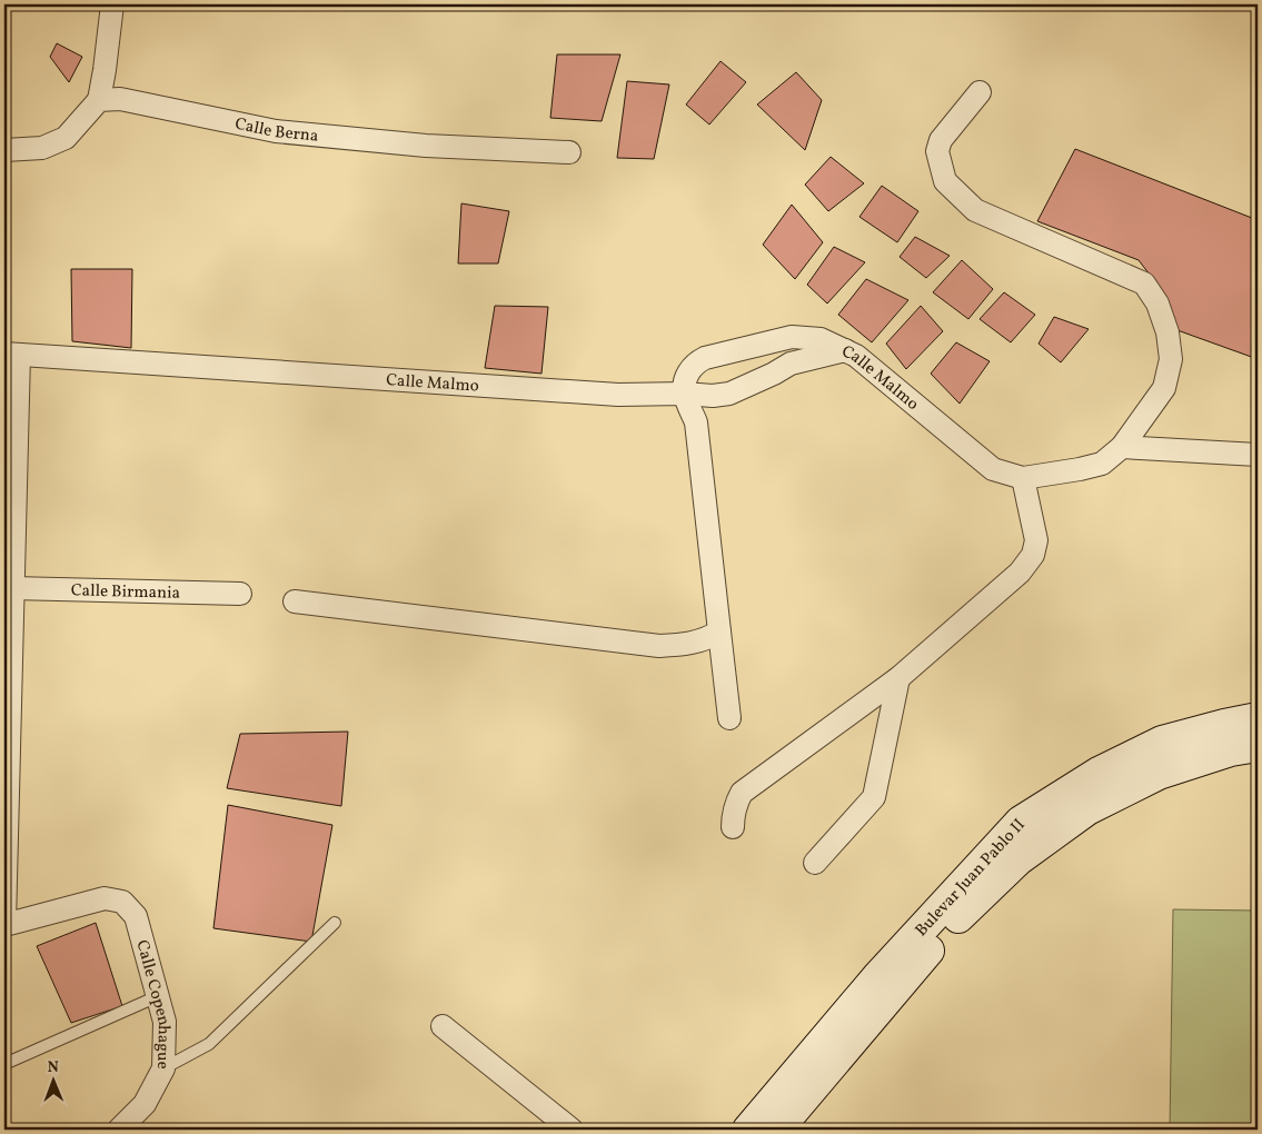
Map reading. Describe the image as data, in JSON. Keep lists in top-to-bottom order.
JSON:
{
  "streets": {
    "main road": ["Bulevar Juan Pablo II"],
    "street": [
      "Calle Berna",
      "Calle Malmo",
      "Calle Birmania",
      "Calle Copenhague"
    ]
  },
  "north": "top"
}
